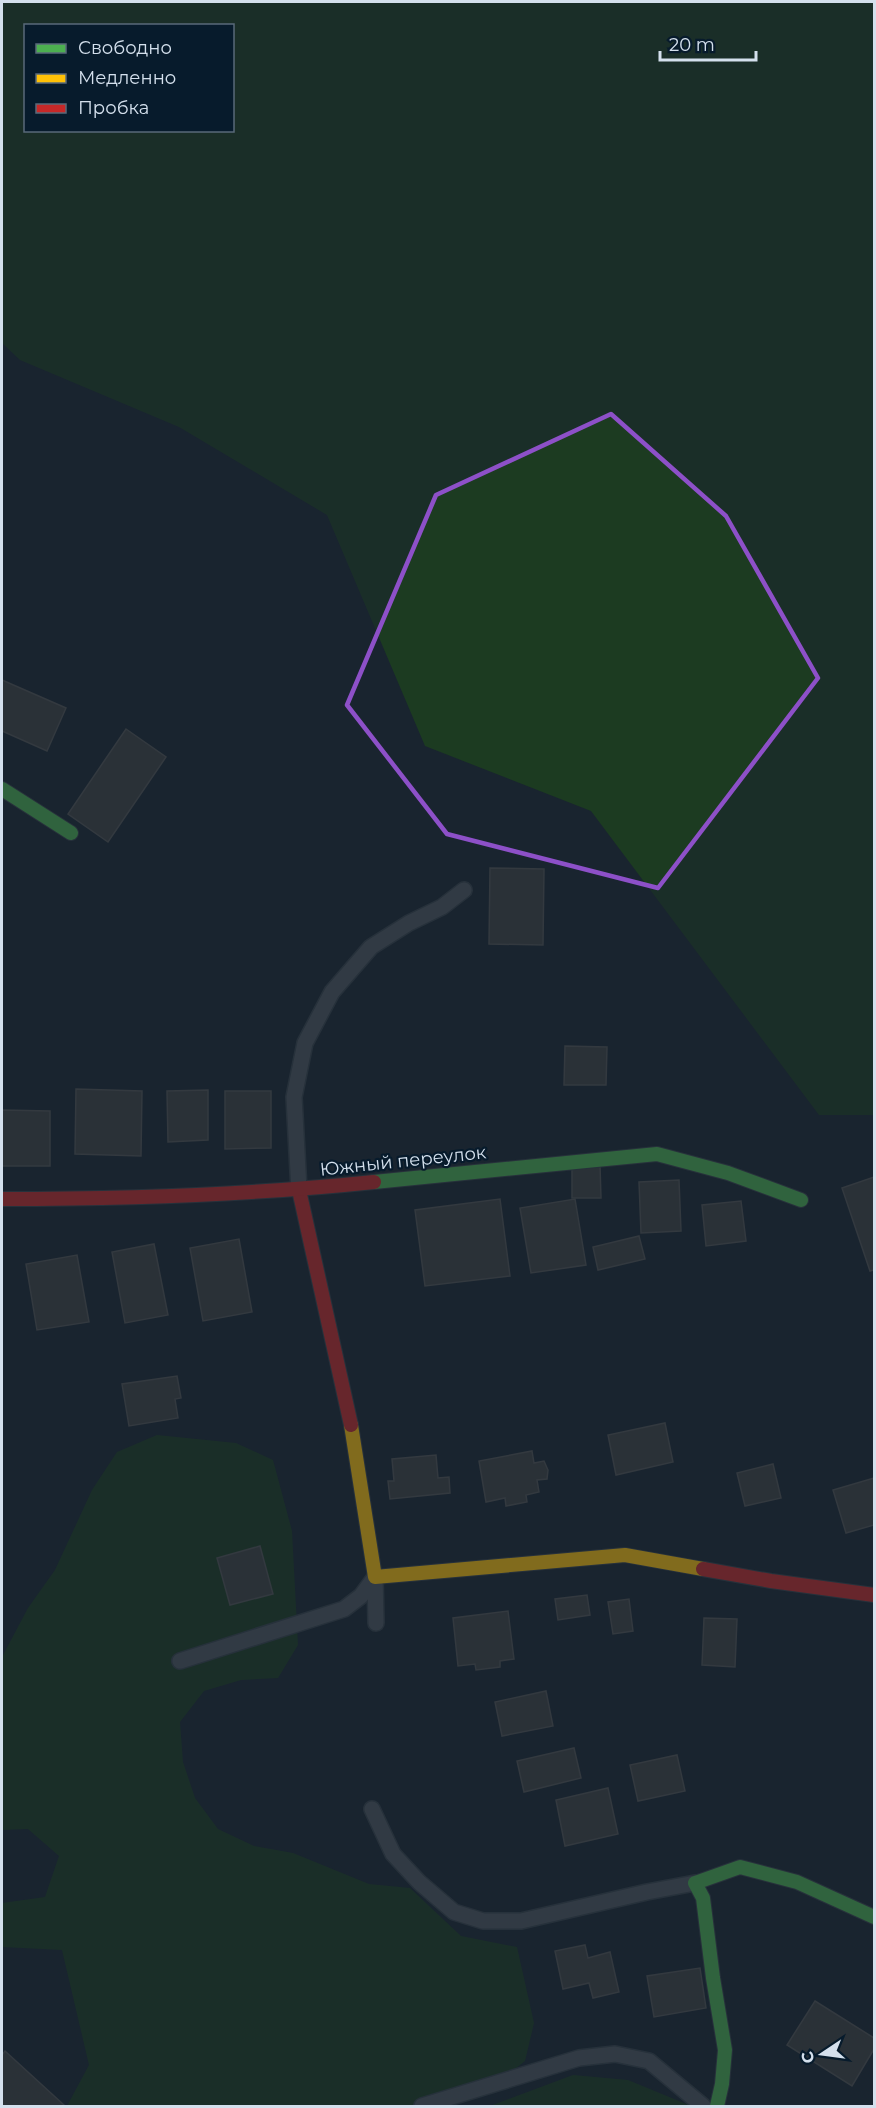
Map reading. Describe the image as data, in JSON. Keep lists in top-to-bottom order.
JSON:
{
  "streets": {
    "street": ["Южный переулок"]
  },
  "legend": ["Свободно", "Медленно", "Пробка"],
  "scale_bar": "20 m",
  "north": "left"
}
